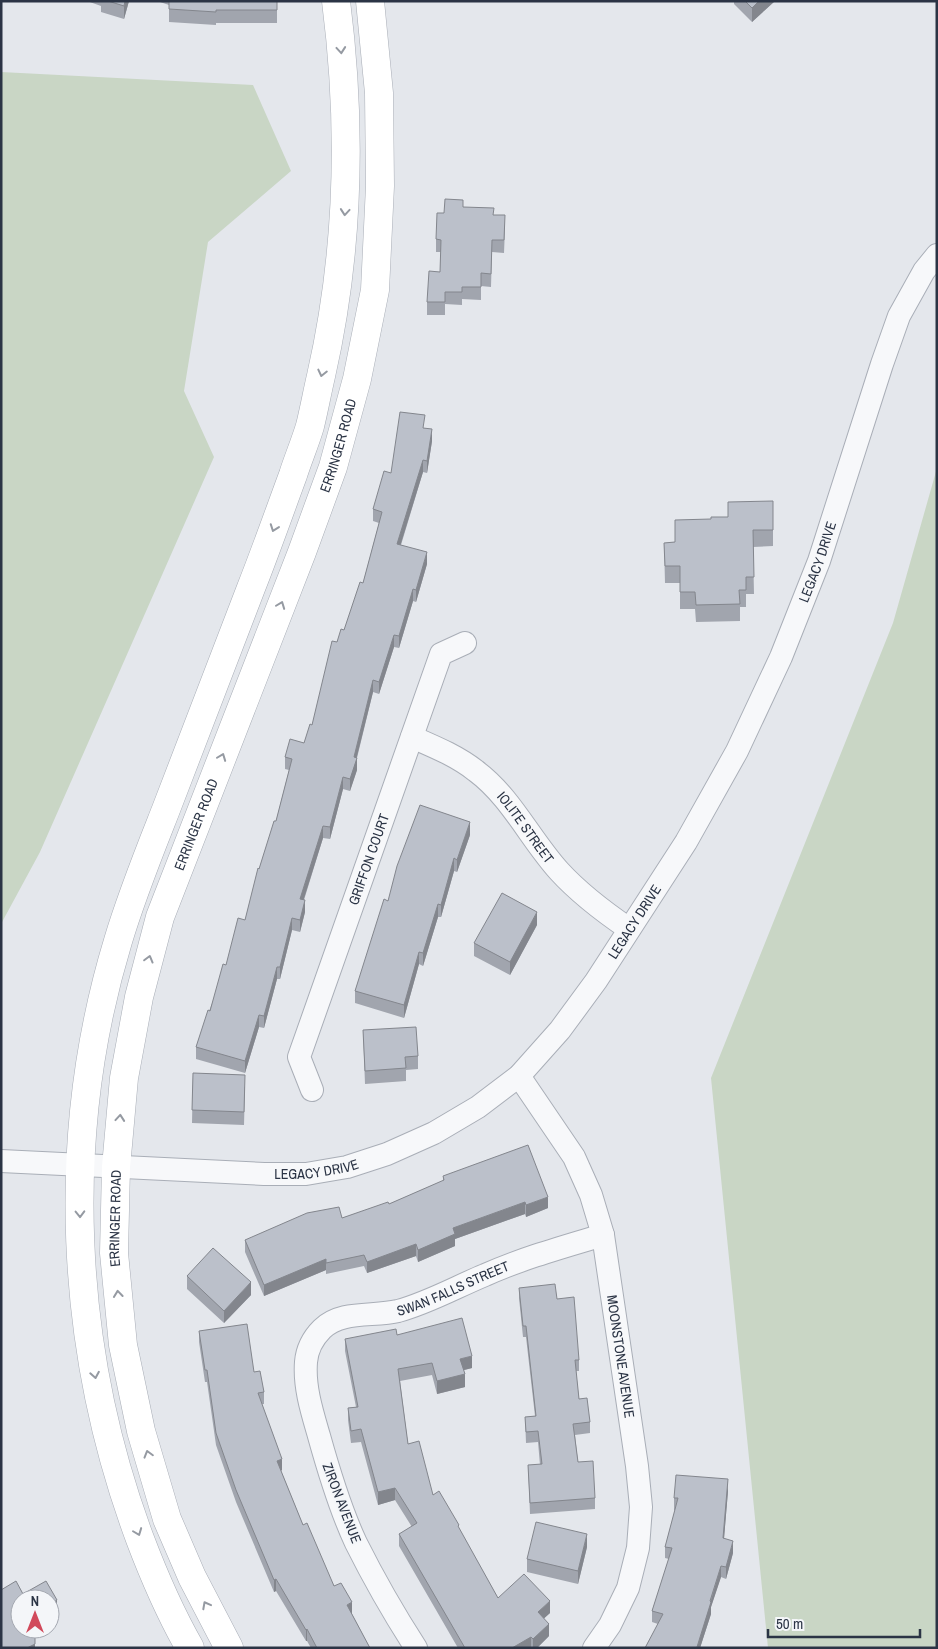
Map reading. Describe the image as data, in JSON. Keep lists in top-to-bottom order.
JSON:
{
  "streets": {
    "main road": ["ERRINGER ROAD"],
    "street": [
      "LEGACY DRIVE",
      "IOLITE STREET",
      "GRIFFON COURT",
      "SWAN FALLS STREET",
      "MOONSTONE AVENUE",
      "ZIRON AVENUE"
    ]
  },
  "crossings": [
    ["ERRINGER ROAD", "LEGACY DRIVE"],
    ["LEGACY DRIVE", "IOLITE STREET"],
    ["LEGACY DRIVE", "MOONSTONE AVENUE"],
    ["IOLITE STREET", "GRIFFON COURT"],
    ["SWAN FALLS STREET", "MOONSTONE AVENUE"],
    ["SWAN FALLS STREET", "ZIRON AVENUE"]
  ],
  "scale_bar": "50 m",
  "north": "top"
}
